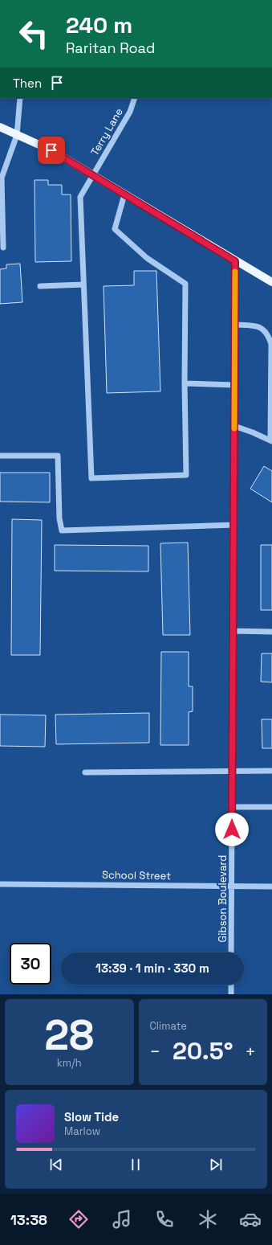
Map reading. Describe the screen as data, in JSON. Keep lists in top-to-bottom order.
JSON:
{
  "streets": {
    "street": ["Terry Lane", "School Street", "Gibson Boulevard"]
  },
  "crossings": [
    ["School Street", "Gibson Boulevard"]
  ],
  "page": {
    "turn": ["240 m", "Raritan Road"],
    "then": "Then",
    "limit": "30",
    "trip": "13:39 · 1 min · 330 m",
    "tile": [
      ["28", "km/h"],
      "Climate"
    ],
    "heat": ["−", "20.5°", "+"],
    "song": ["Slow Tide", "Marlow"],
    "tabs": "13:38"
  }
}
